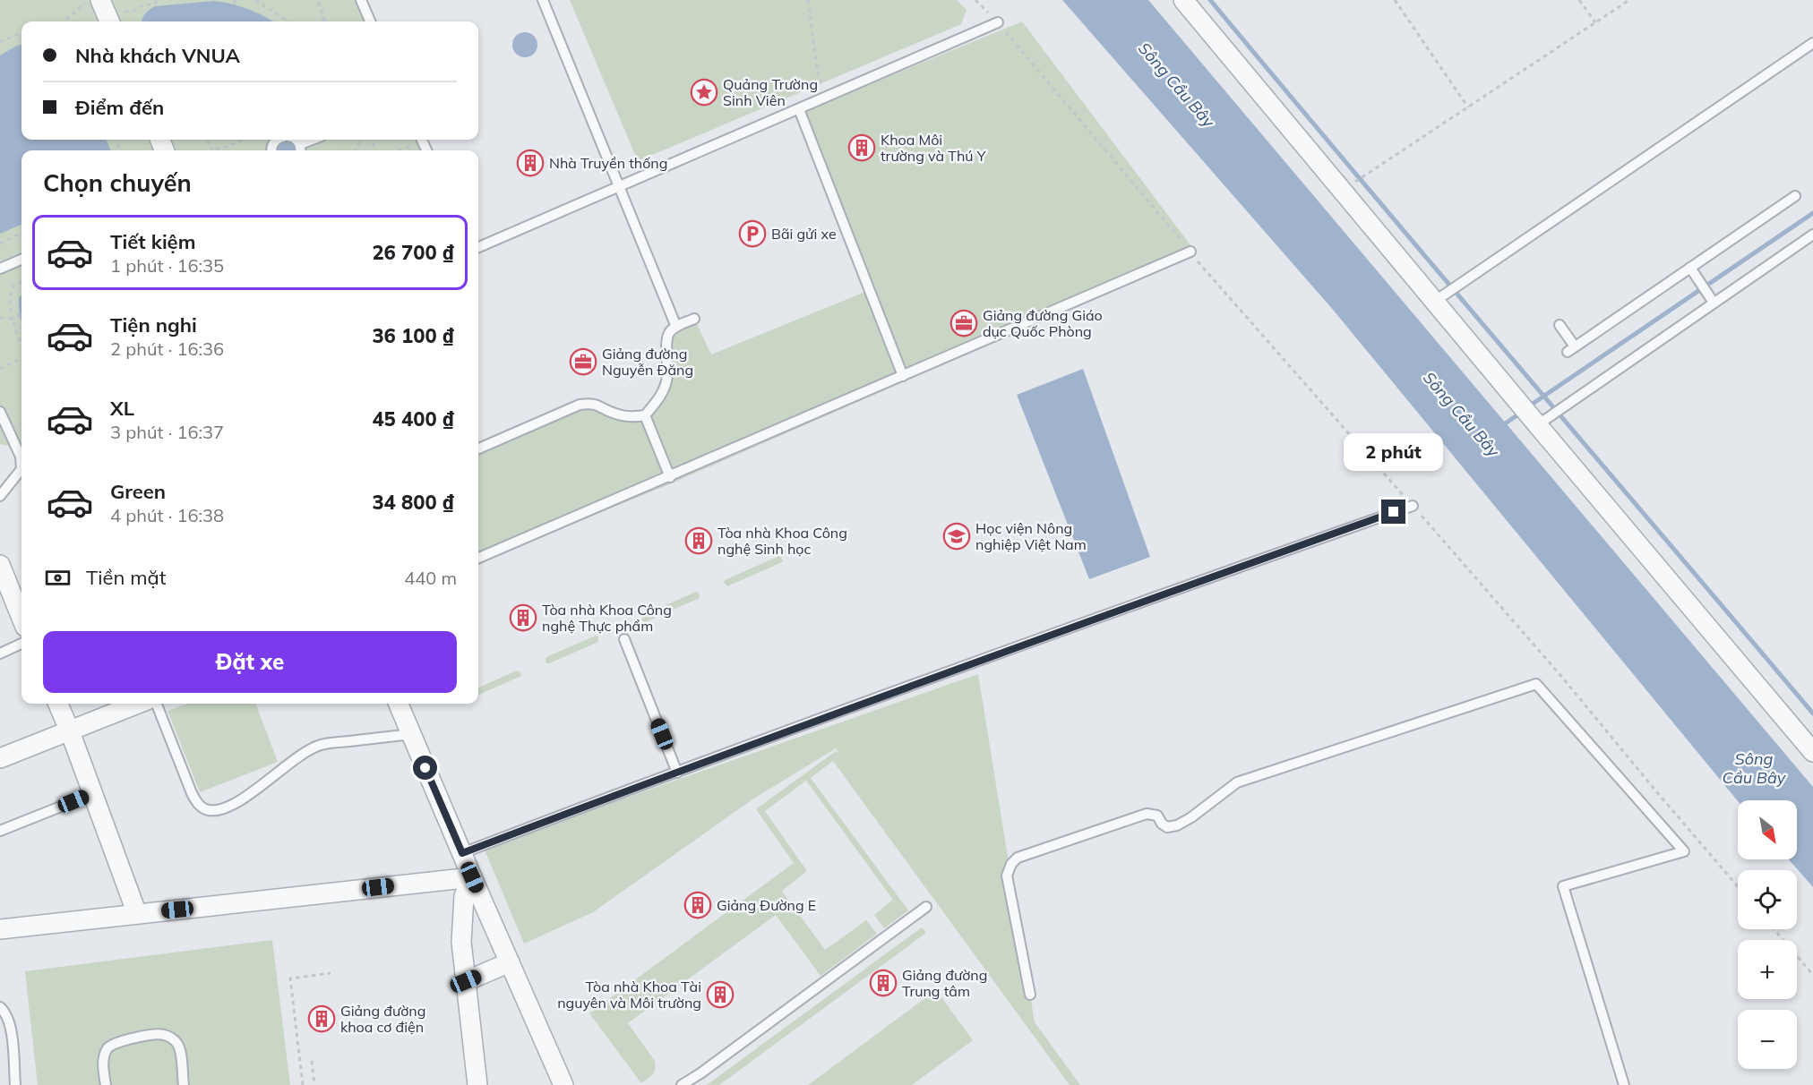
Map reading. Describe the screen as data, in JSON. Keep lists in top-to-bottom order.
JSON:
{
  "water": ["Sông Cầu Bây"],
  "places": {
    "place": ["Quảng Trường Sinh Viên"],
    "building": [
      "Khoa Môi trường và Thú Y",
      "Nhà Truyền thống",
      "Tòa nhà Khoa Công nghệ Sinh học",
      "Tòa nhà Khoa Công nghệ Thực phẩm",
      "Giảng Đường E",
      "Giảng đường Trung tâm",
      "Tòa nhà Khoa Tài nguyên và Môi trường",
      "Giảng đường khoa cơ điện"
    ],
    "parking": ["Bãi gửi xe"],
    "office": ["Giảng đường Giáo dục Quốc Phòng", "Giảng đường Nguyễn Đăng"],
    "school or university": ["Học viện Nông nghiệp Việt Nam"]
  },
  "north": "bottom right",
  "page": {
    "banner": ["Nhà khách VNUA", "Điểm đến"],
    "heading": "Chọn chuyến",
    "list": [
      {
        "name": "Tiết kiệm",
        "note": "1 phút · 16:35",
        "value": "26 700 ₫"
      },
      {
        "name": "Tiện nghi",
        "note": "2 phút · 16:36",
        "value": "36 100 ₫"
      },
      {
        "name": "XL",
        "note": "3 phút · 16:37",
        "value": "45 400 ₫"
      },
      {
        "name": "Green",
        "note": "4 phút · 16:38",
        "value": "34 800 ₫"
      }
    ],
    "bubble": "2 phút",
    "pay": ["Tiền mặt", "440 m"],
    "buttons": "Đặt xe",
    "map_buttons": ["+", "−"]
  }
}
